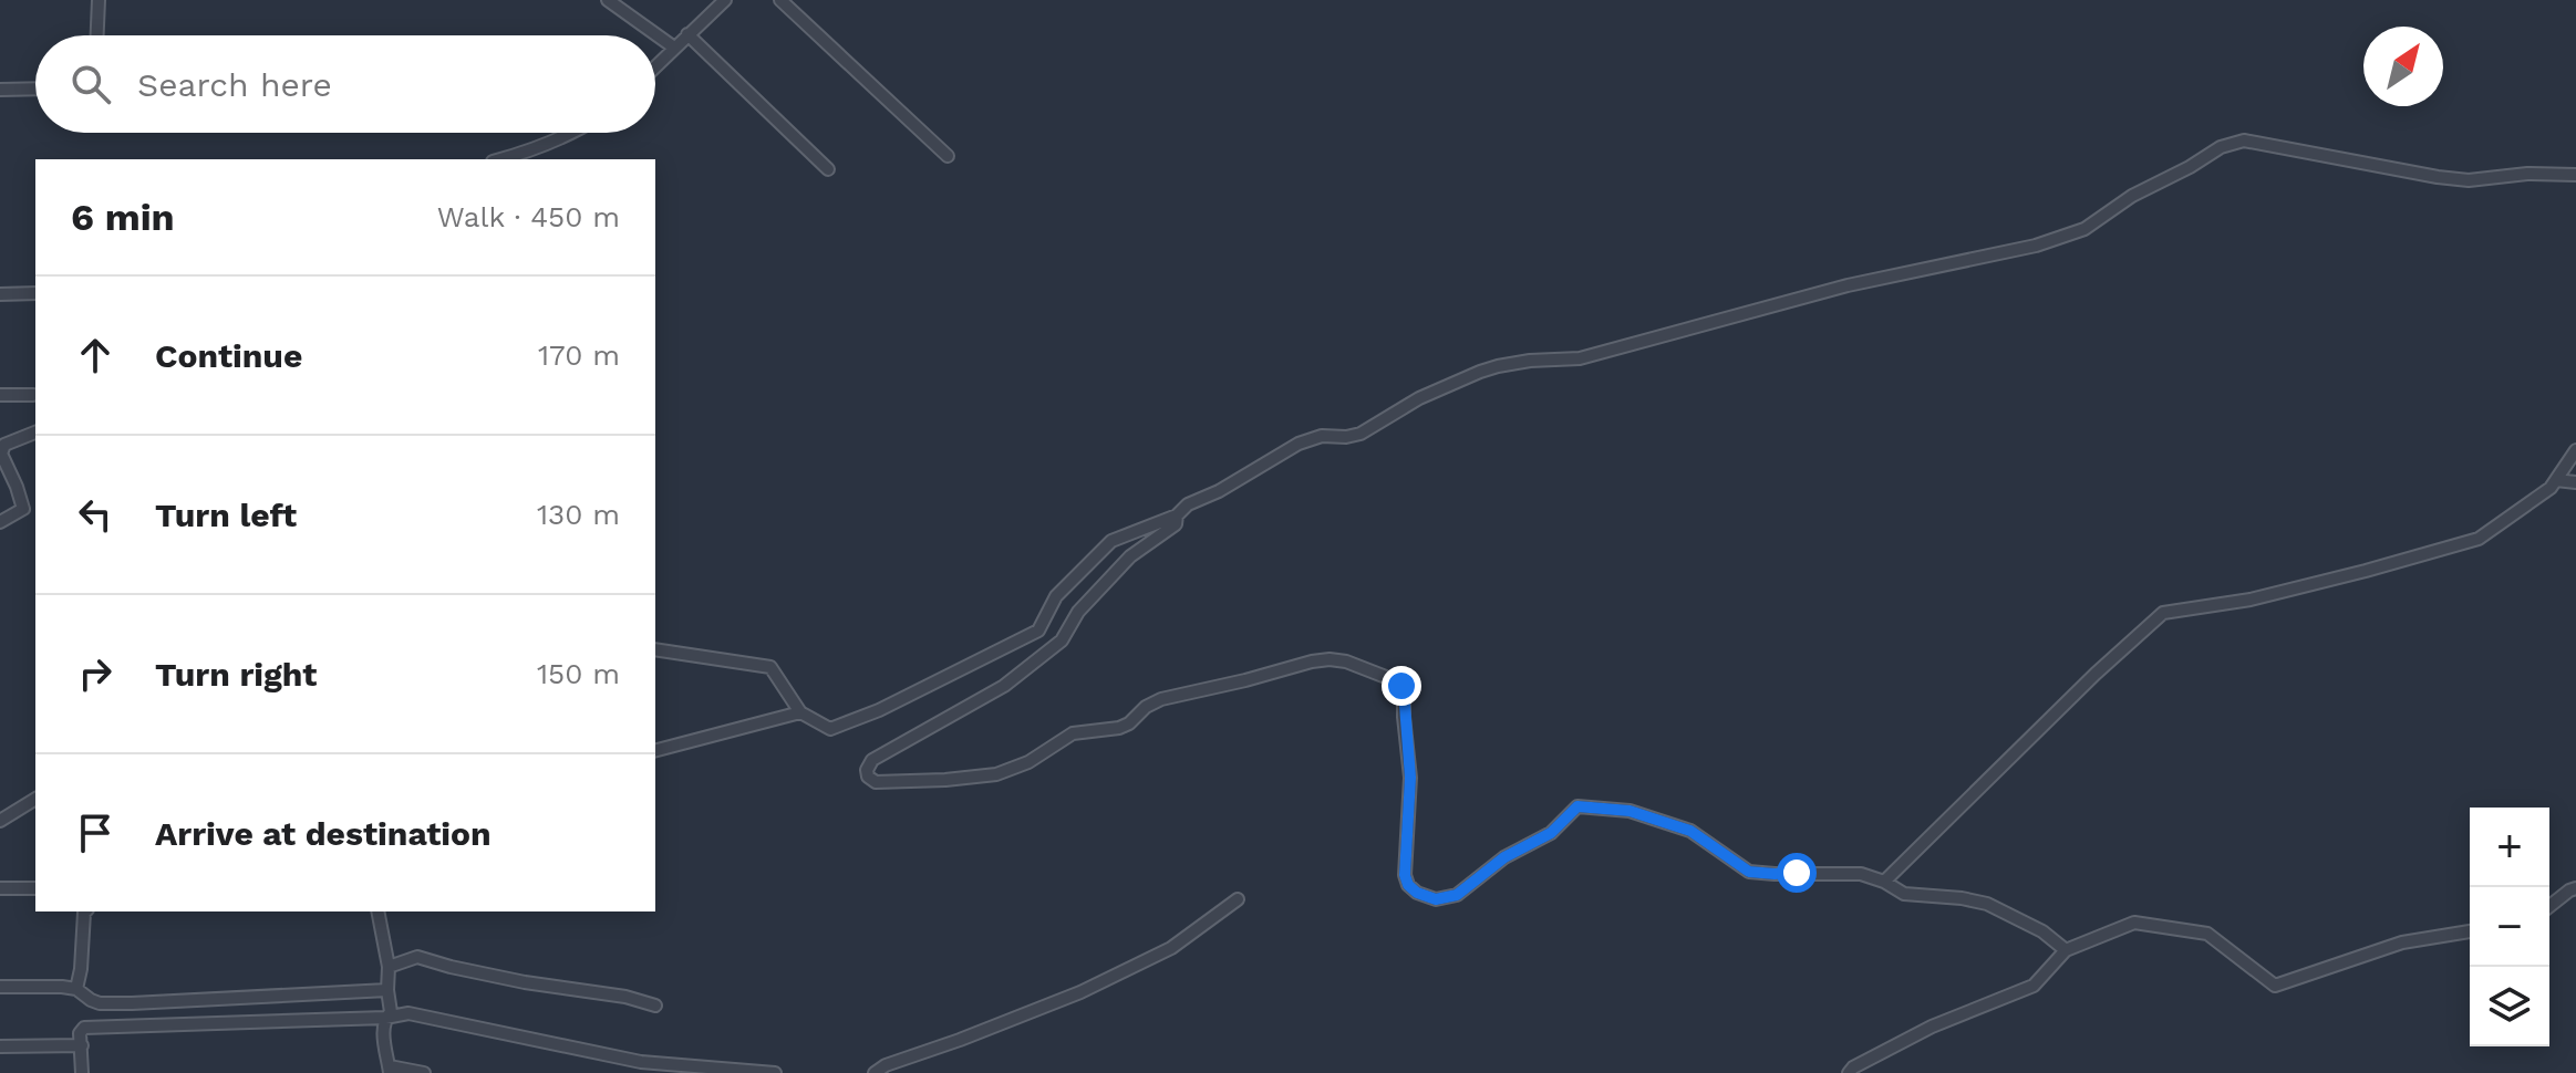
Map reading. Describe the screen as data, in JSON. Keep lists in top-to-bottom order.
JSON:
{
  "north": "top right",
  "page": {
    "search": "Search here",
    "heading": ["6 min", "Walk · 450 m"],
    "list": [
      ["Continue", "170 m"],
      ["Turn left", "130 m"],
      ["Turn right", "150 m"],
      "Arrive at destination"
    ],
    "map_buttons": ["+", "−"]
  }
}
